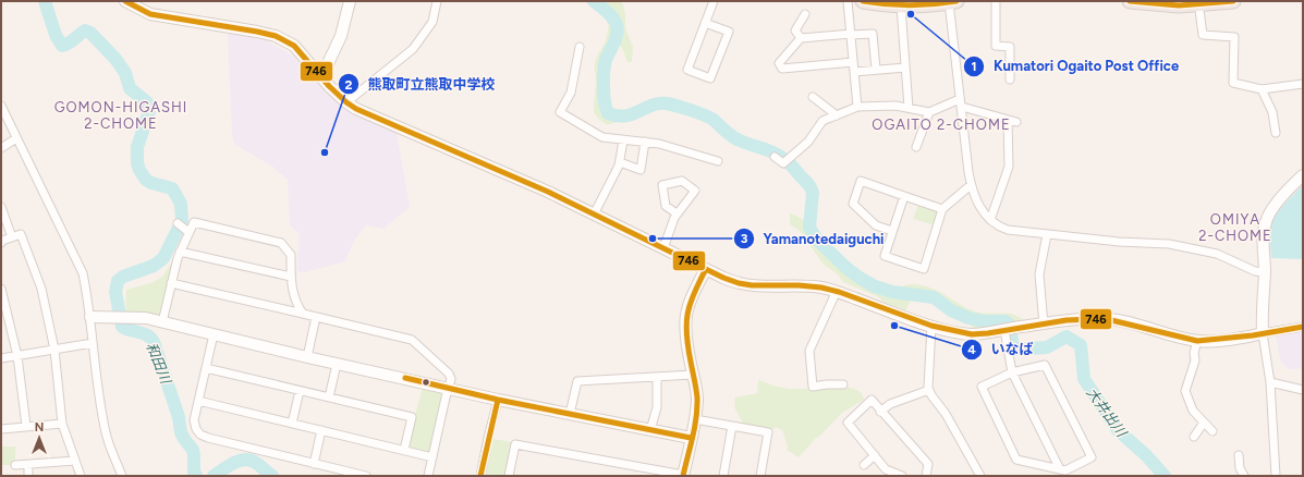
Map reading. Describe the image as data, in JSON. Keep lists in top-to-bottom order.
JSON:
{
  "districts": ["GOMON-HIGASHI 2-CHOME", "OGAITO 2-CHOME", "OMIYA 2-CHOME"],
  "water": ["和田川", "大井出川"],
  "places": [
    "Kumatori Ogaito Post Office",
    "熊取町立熊取中学校",
    "Yamanotedaiguchi",
    "いなば"
  ],
  "lines": ["transit line 746"],
  "north": "top"
}
